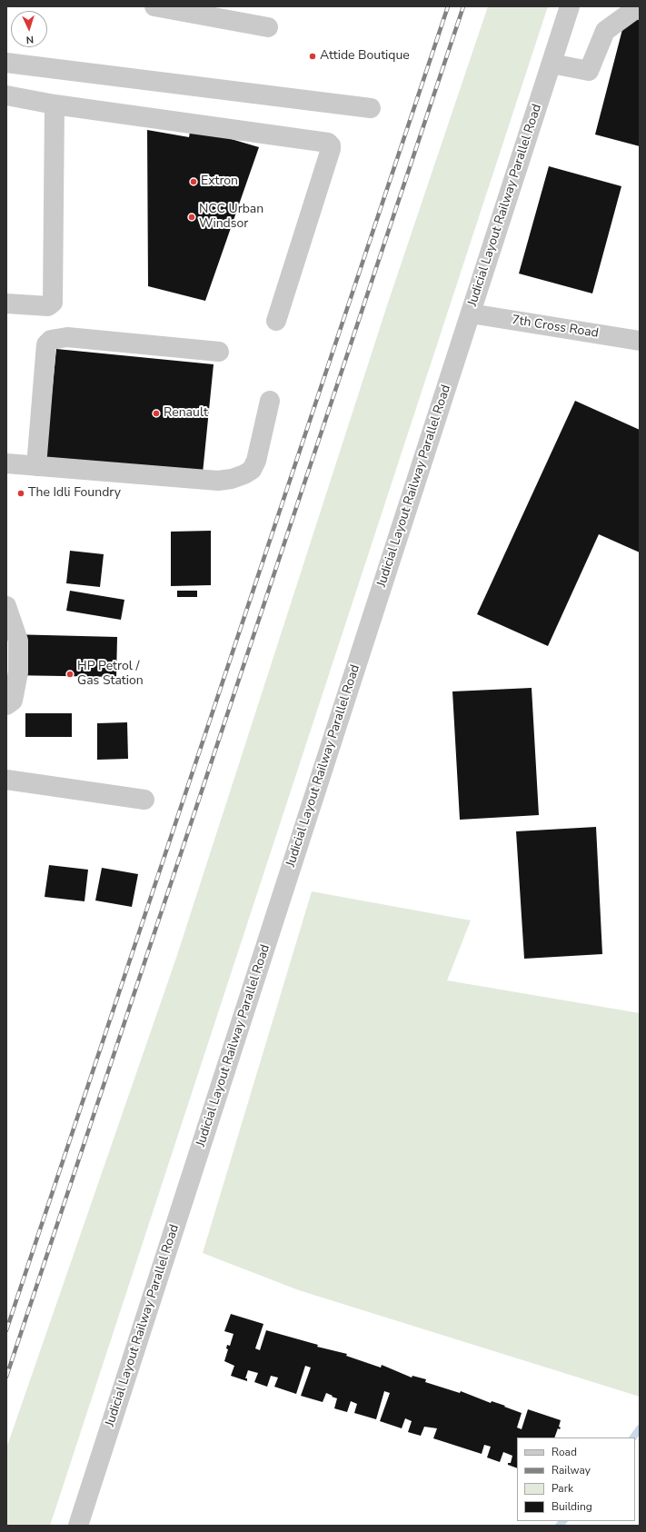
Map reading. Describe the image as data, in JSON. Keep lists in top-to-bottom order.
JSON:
{
  "streets": {
    "street": ["Judicial Layout Railway Parallel Road", "7th Cross Road"]
  },
  "crossings": [
    ["Judicial Layout Railway Parallel Road", "7th Cross Road"]
  ],
  "places": [
    "Attide Boutique",
    "Extron",
    "NCC Urban Windsor",
    "Renault",
    "The Idli Foundry",
    "HP Petrol / Gas Station"
  ],
  "legend": [
    "Road",
    "Railway",
    "Park",
    "Building"
  ],
  "north": "bottom"
}
